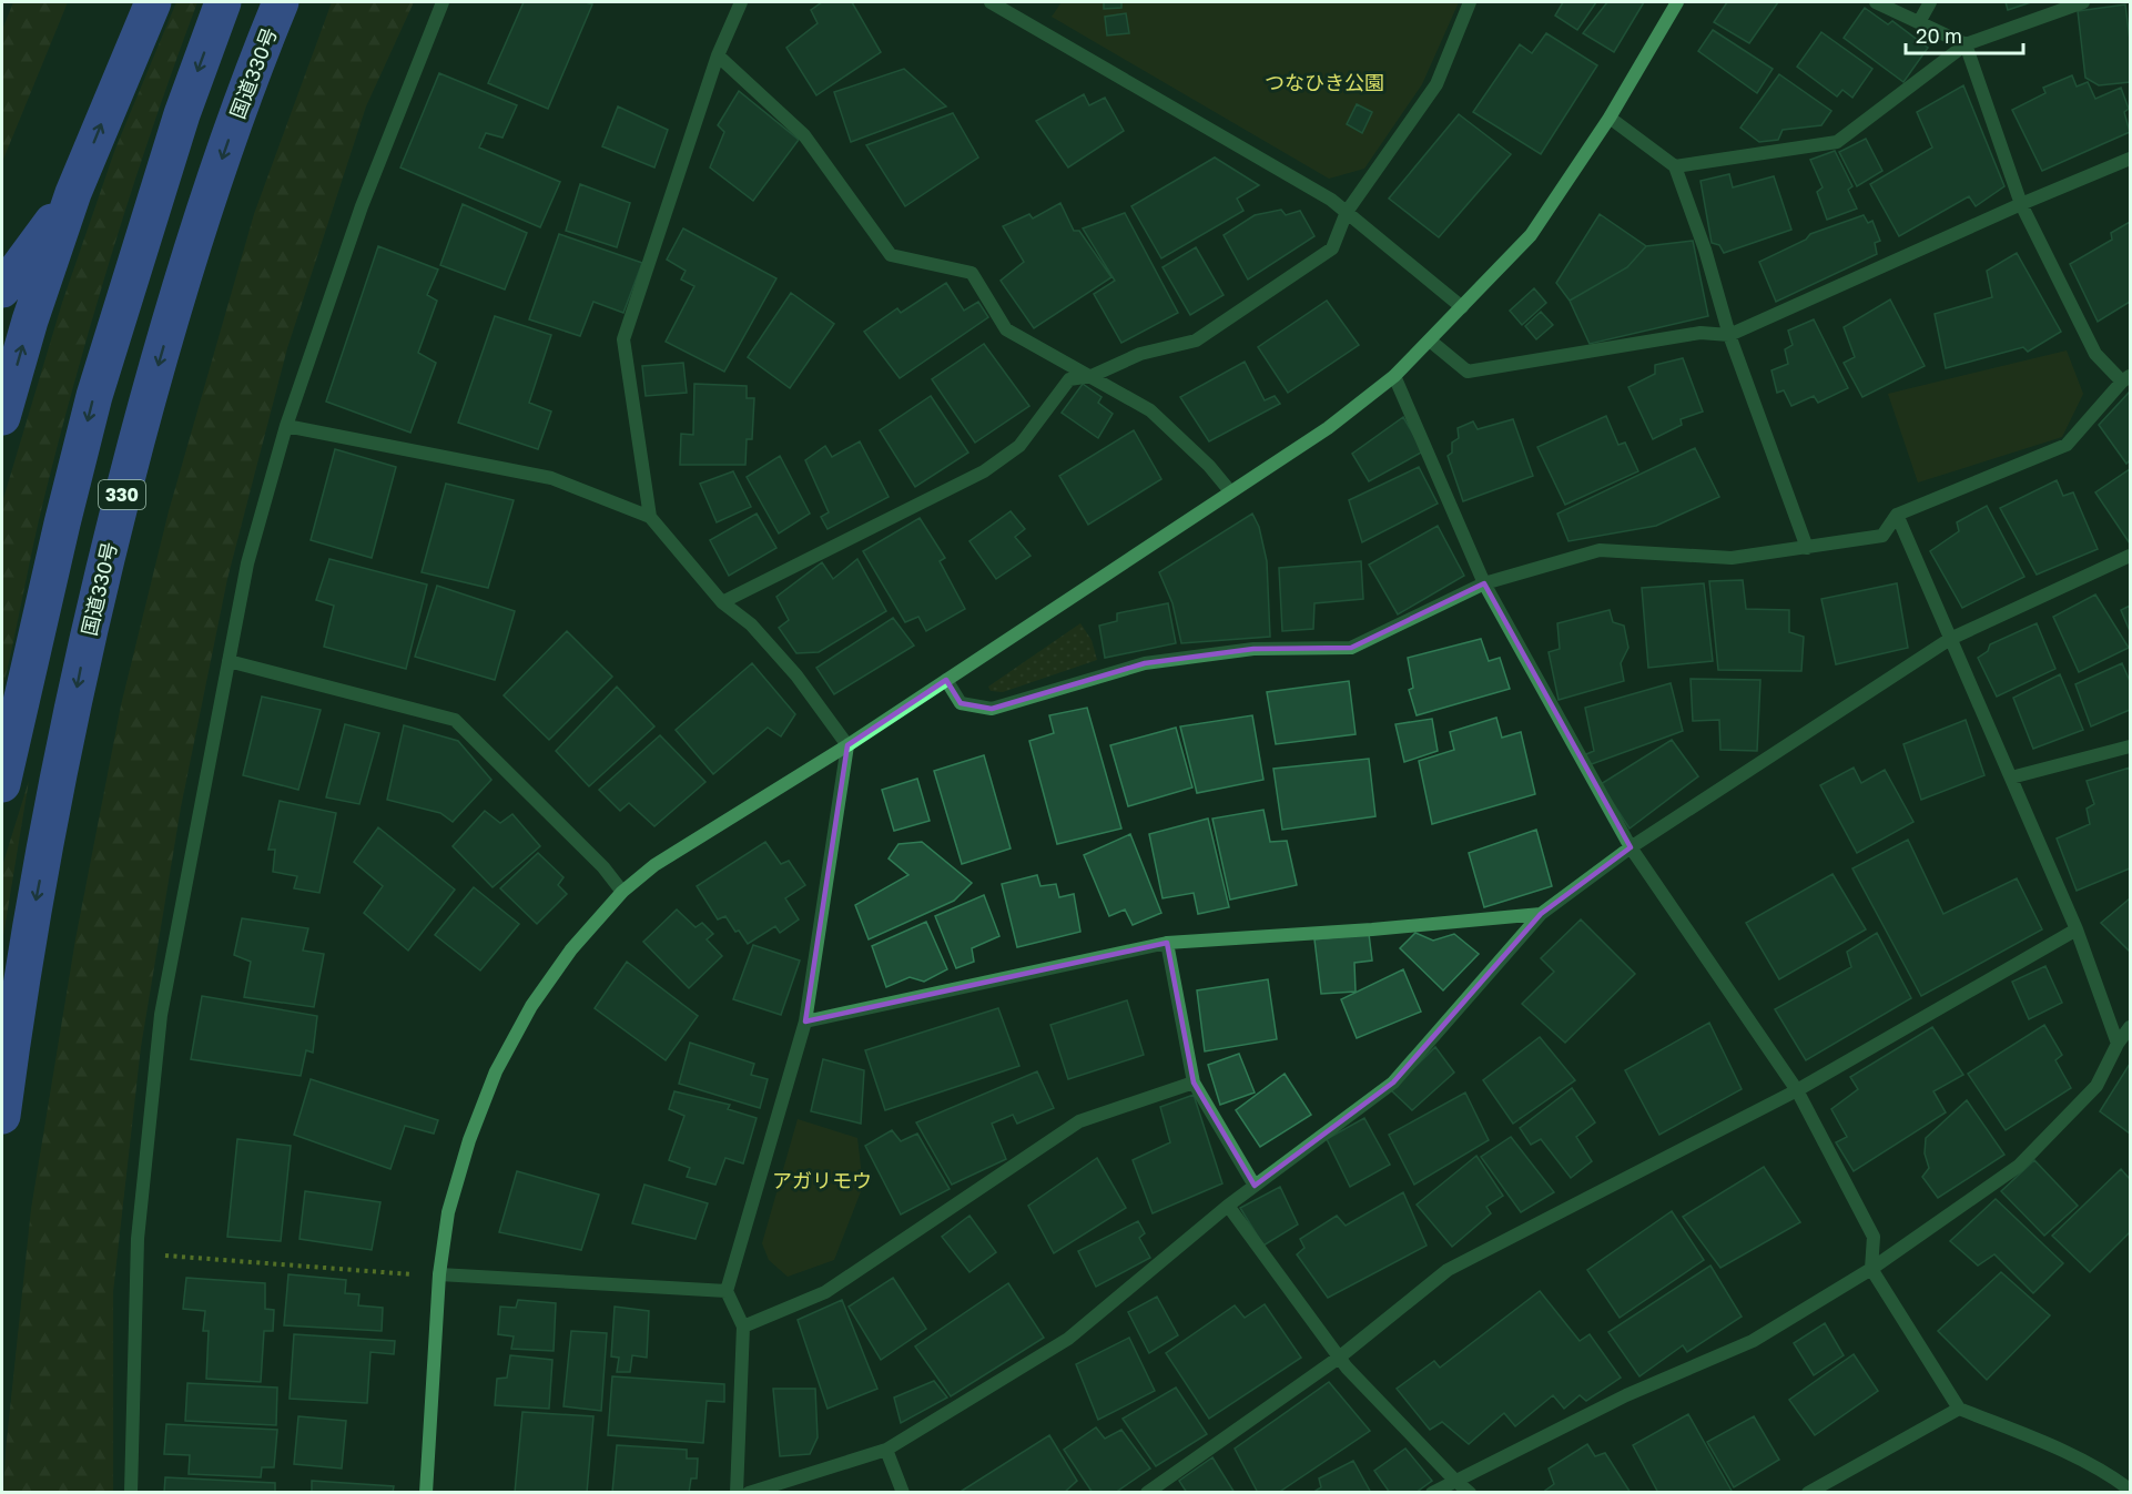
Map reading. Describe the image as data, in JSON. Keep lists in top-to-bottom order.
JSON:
{
  "streets": {
    "highway": ["国道330号", "330"]
  },
  "parks": ["つなひき公園", "アガリモウ"],
  "scale_bar": "20 m"
}
